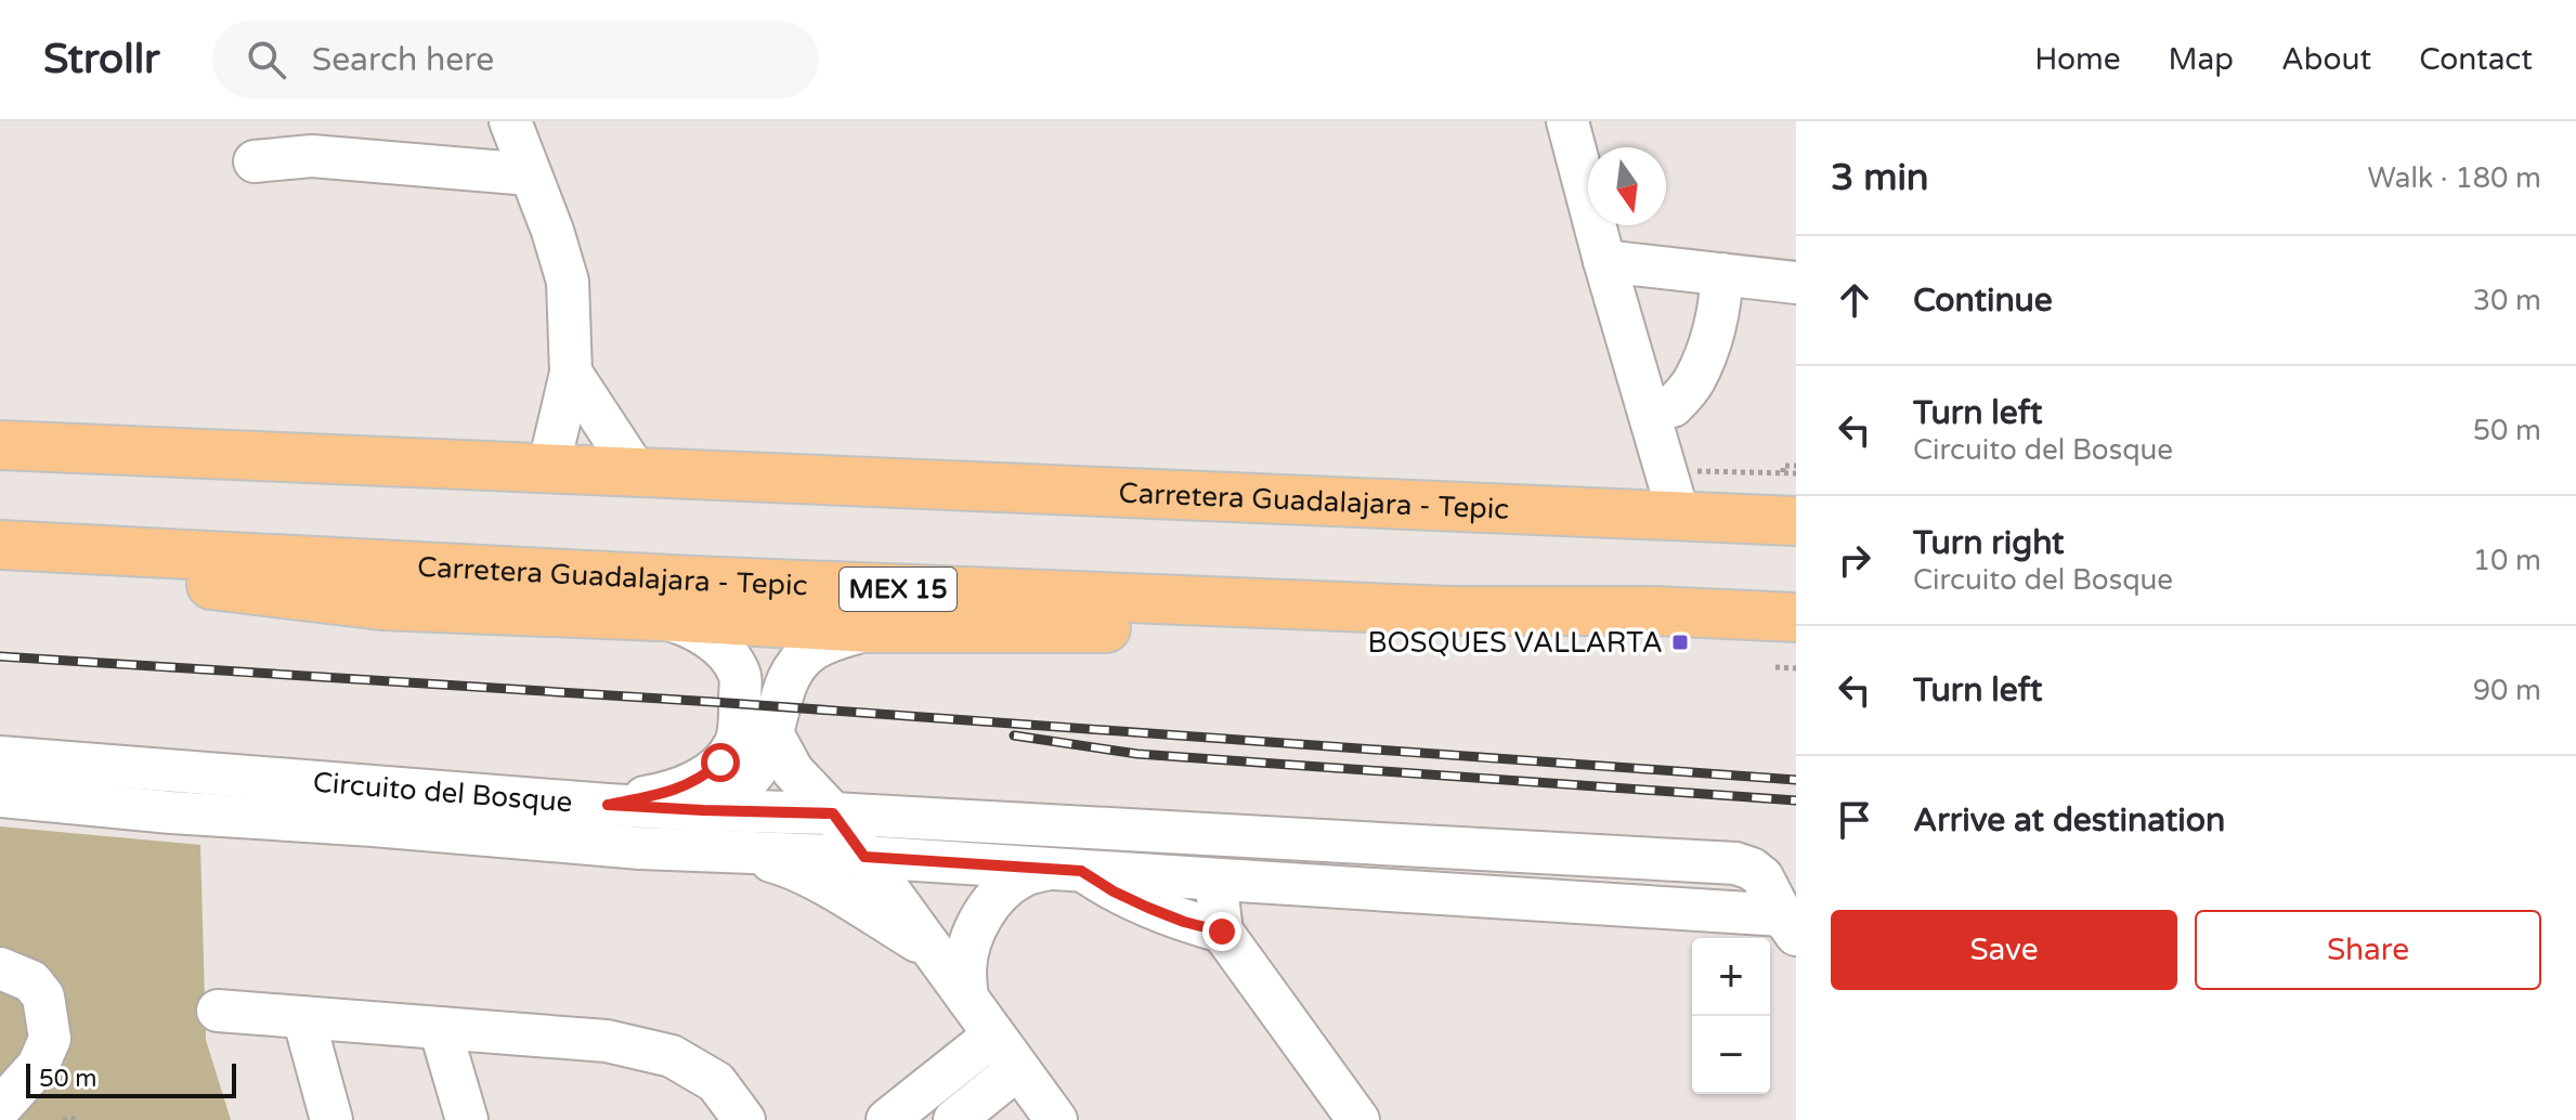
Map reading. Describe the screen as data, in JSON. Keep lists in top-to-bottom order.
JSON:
{
  "streets": {
    "highway": ["Carretera Guadalajara - Tepic", "MEX 15"],
    "street": ["Circuito del Bosque"]
  },
  "places": {
    "transit": ["BOSQUES VALLARTA"]
  },
  "scale_bar": "50 m",
  "north": "bottom",
  "page": {
    "header": "Strollr",
    "search": "Search here",
    "nav": [
      "Home",
      "Map",
      "About",
      "Contact"
    ],
    "heading": ["3 min", "Walk · 180 m"],
    "list": [
      ["Continue", "30 m"],
      ["Turn left", "Circuito del Bosque", "50 m"],
      ["Turn right", "Circuito del Bosque", "10 m"],
      ["Turn left", "90 m"],
      "Arrive at destination"
    ],
    "buttons": ["Save", "Share"],
    "map_buttons": ["+", "−"],
    "scale": "50 m"
  }
}
